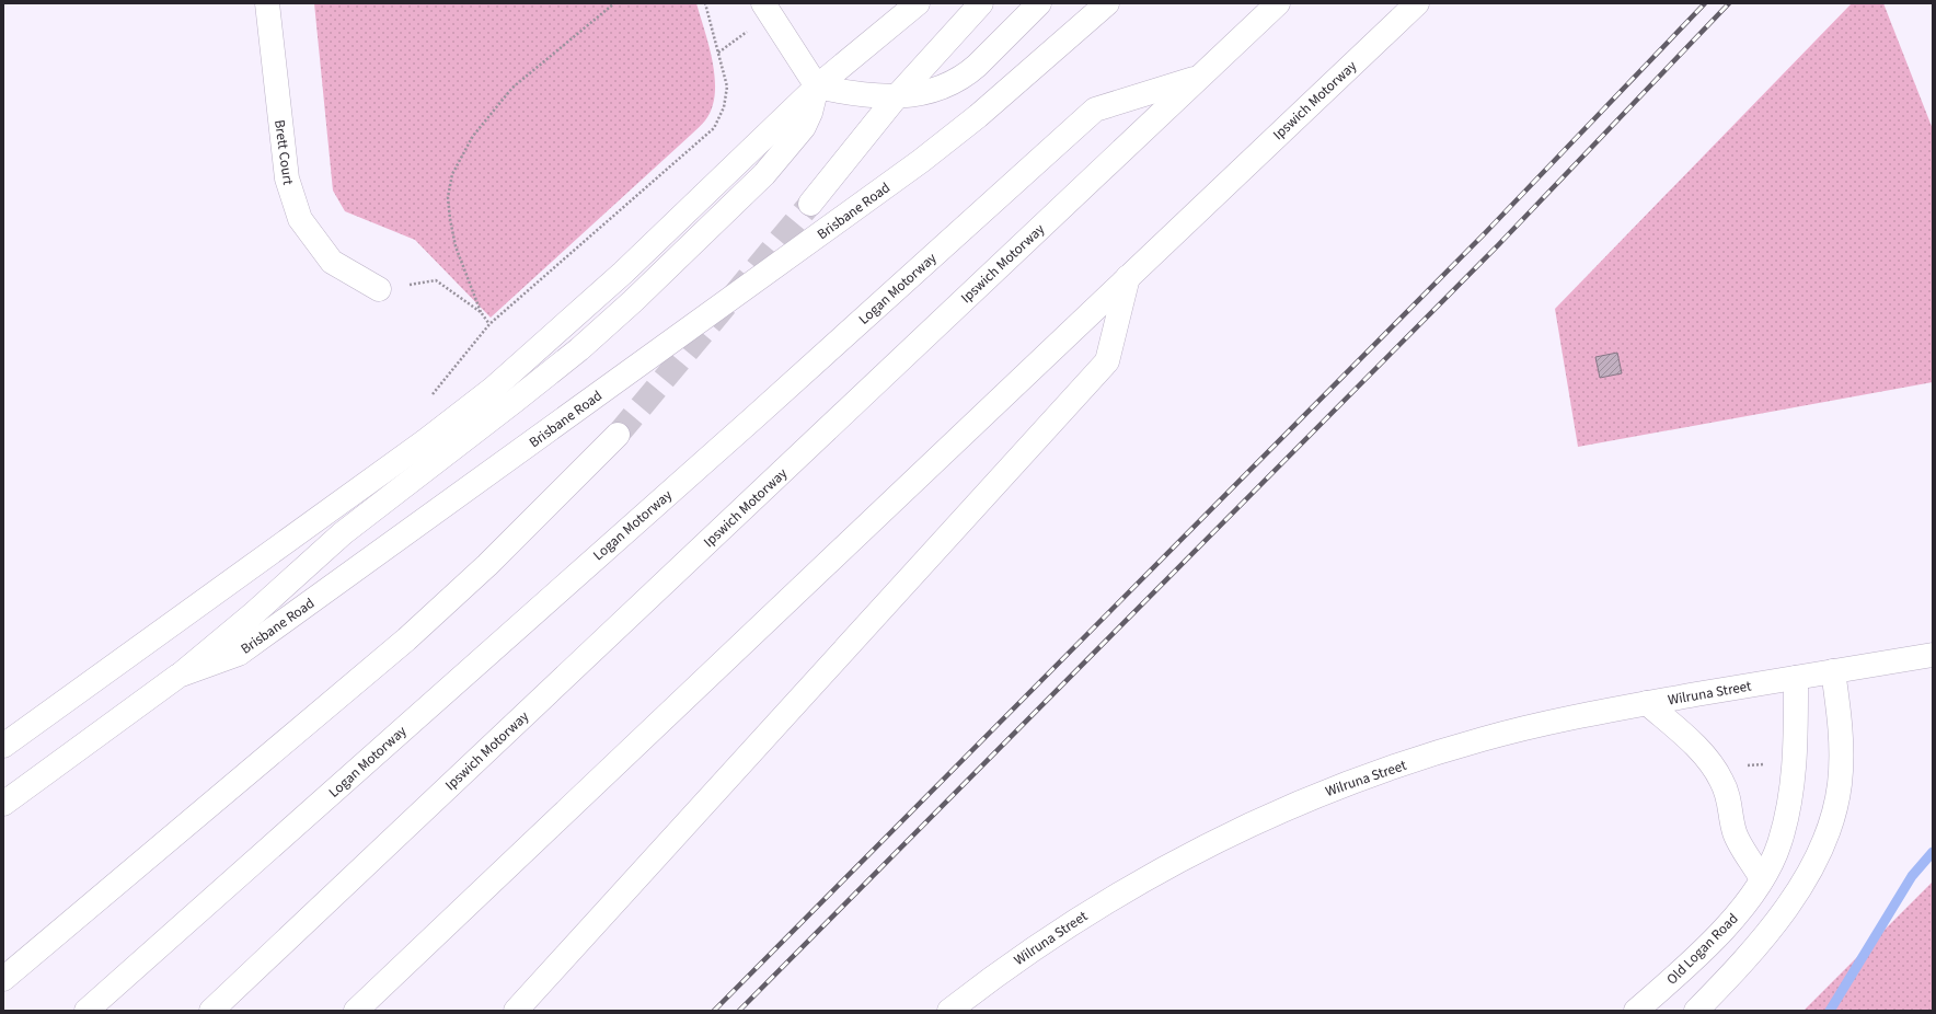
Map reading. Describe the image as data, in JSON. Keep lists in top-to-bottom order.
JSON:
{
  "streets": {
    "main road": [
      "Ipswich Motorway",
      "Brett Court",
      "Brisbane Road",
      "Logan Motorway",
      "Wilruna Street",
      "Old Logan Road"
    ]
  },
  "crossings": [
    ["Ipswich Motorway", "Logan Motorway"],
    ["Wilruna Street", "Old Logan Road"]
  ]
}
